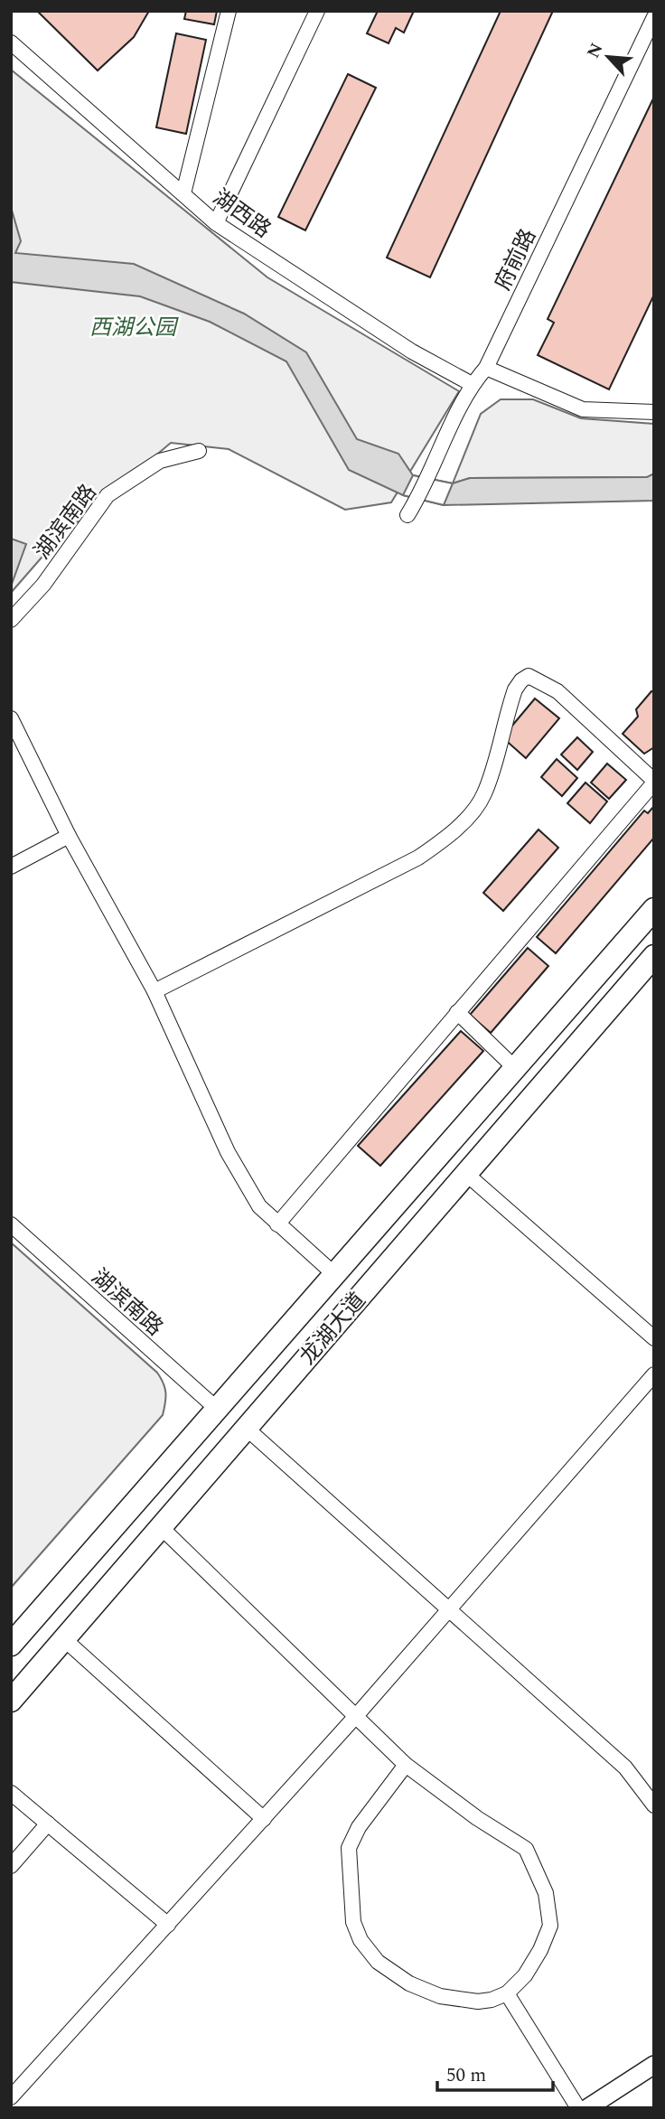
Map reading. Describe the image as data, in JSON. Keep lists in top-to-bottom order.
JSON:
{
  "streets": {
    "main road": ["龙湖大道"],
    "street": ["湖西路", "府前路", "湖滨南路"]
  },
  "crossings": [
    ["湖西路", "府前路"],
    ["湖滨南路", "龙湖大道"]
  ],
  "parks": ["西湖公园"],
  "scale_bar": "50 m",
  "north": "top left"
}
